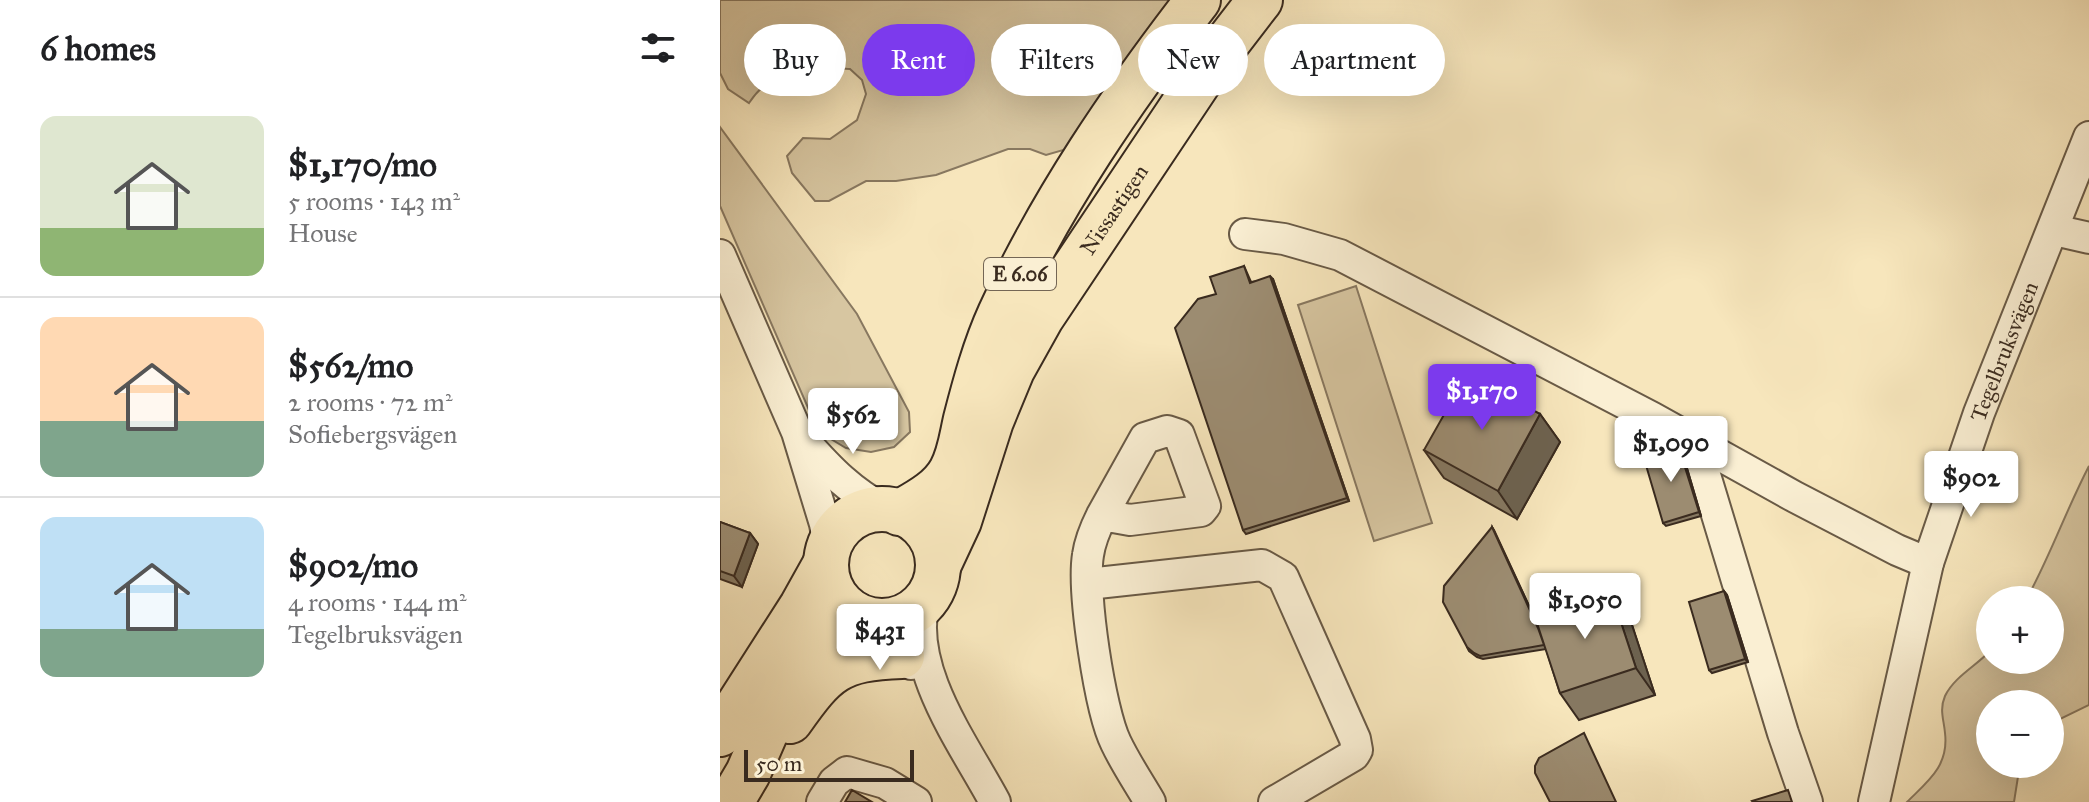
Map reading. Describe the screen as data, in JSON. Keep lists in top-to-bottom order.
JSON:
{
  "streets": {
    "highway": ["Nissastigen", "E 6.06"],
    "street": ["Tegelbruksvägen"]
  },
  "crossings": [
    ["Nissastigen", "E 6.06"]
  ],
  "scale_bar": "50 m",
  "page": {
    "heading": "6 homes",
    "chip": [
      "Buy",
      "Rent",
      "Filters",
      "New",
      "Apartment"
    ],
    "list": [
      {
        "name": "$1,170/mo",
        "note": "5 rooms · 143 m² · House"
      },
      {
        "name": "$562/mo",
        "note": "2 rooms · 72 m² · Sofiebergsvägen"
      },
      {
        "name": "$902/mo",
        "note": "4 rooms · 144 m² · Tegelbruksvägen"
      }
    ],
    "price": [
      "$1,170",
      "$562",
      "$1,090",
      "$902",
      "$1,050",
      "$431"
    ],
    "map_buttons": ["+", "−"],
    "scale": "50 m"
  }
}
